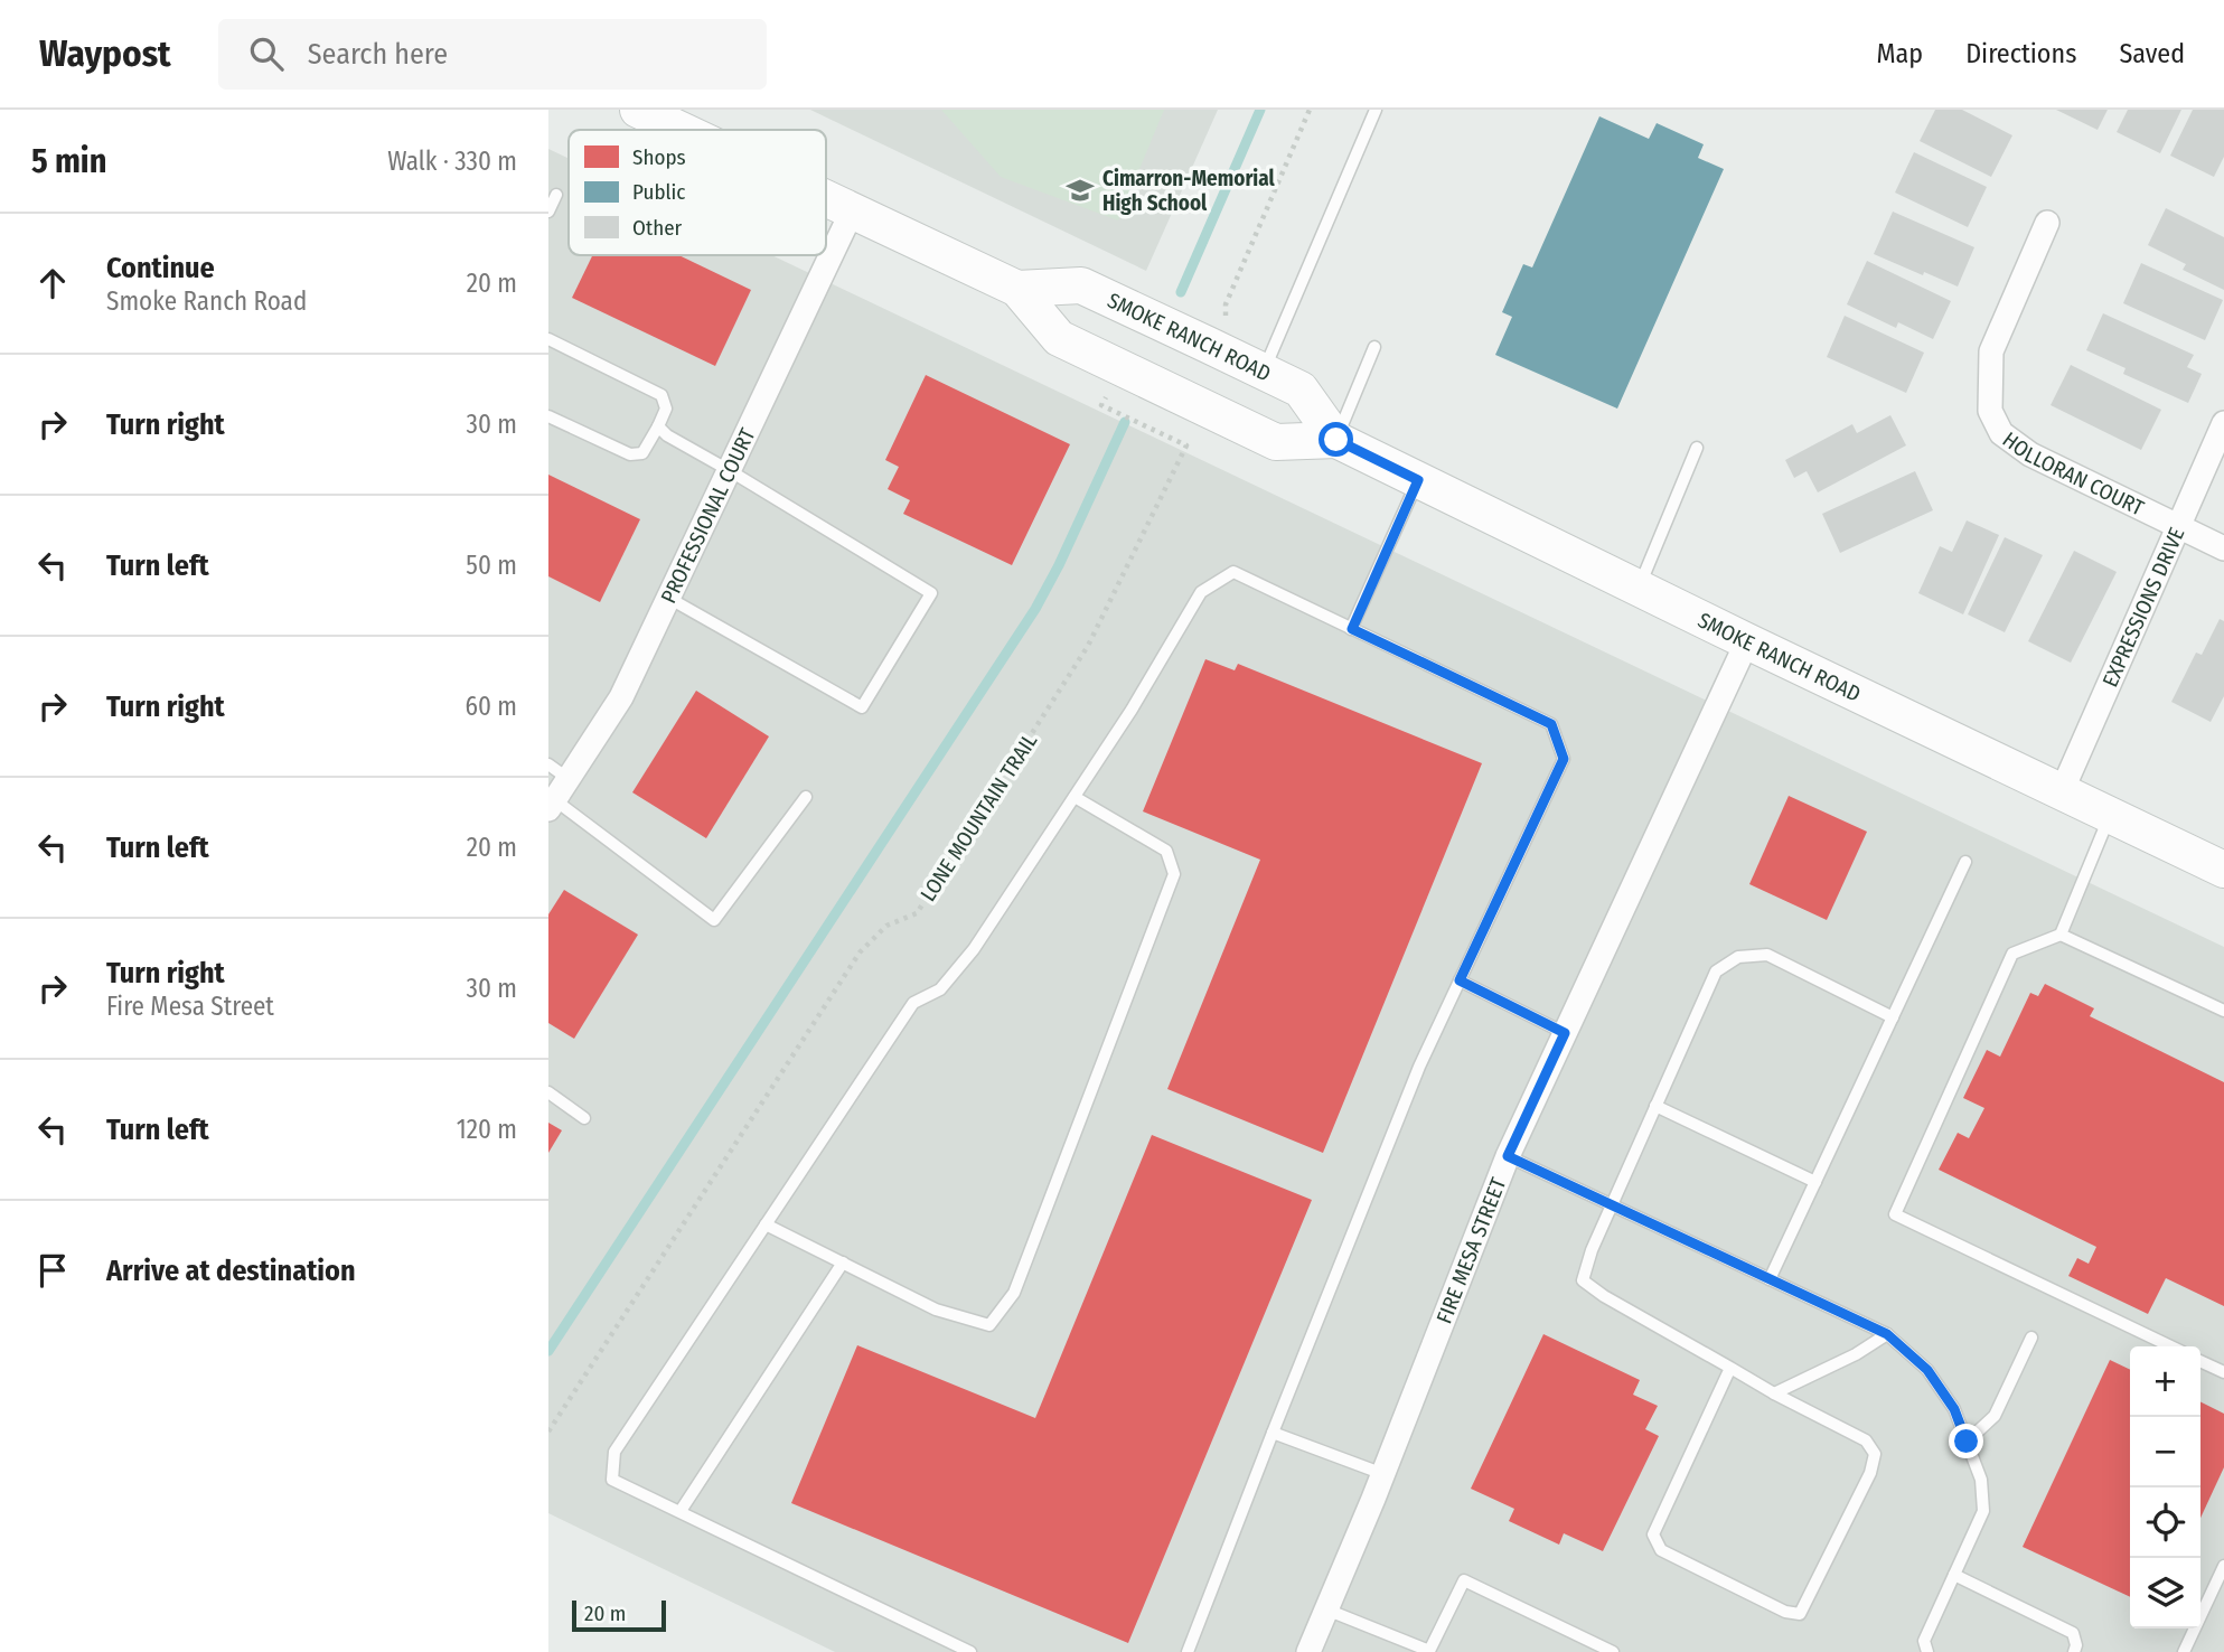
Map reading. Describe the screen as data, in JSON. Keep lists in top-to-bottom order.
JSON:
{
  "streets": {
    "main road": ["SMOKE RANCH ROAD"],
    "street": [
      "HOLLORAN COURT",
      "PROFESSIONAL COURT",
      "EXPRESSIONS DRIVE",
      "FIRE MESA STREET"
    ],
    "path": ["LONE MOUNTAIN TRAIL"]
  },
  "crossings": [
    ["SMOKE RANCH ROAD", "PROFESSIONAL COURT"],
    ["SMOKE RANCH ROAD", "EXPRESSIONS DRIVE"],
    ["SMOKE RANCH ROAD", "FIRE MESA STREET"],
    ["HOLLORAN COURT", "EXPRESSIONS DRIVE"]
  ],
  "places": {
    "school or university": ["Cimarron-Memorial High School"]
  },
  "legend": ["Shops", "Public", "Other"],
  "scale_bar": "20 m",
  "page": {
    "header": "Waypost",
    "search": "Search here",
    "nav": ["Map", "Directions", "Saved"],
    "heading": ["5 min", "Walk · 330 m"],
    "list": [
      ["Continue", "Smoke Ranch Road", "20 m"],
      ["Turn right", "30 m"],
      ["Turn left", "50 m"],
      ["Turn right", "60 m"],
      ["Turn left", "20 m"],
      ["Turn right", "Fire Mesa Street", "30 m"],
      ["Turn left", "120 m"],
      "Arrive at destination"
    ],
    "map_buttons": ["+", "−"],
    "scale": "20 m"
  }
}
